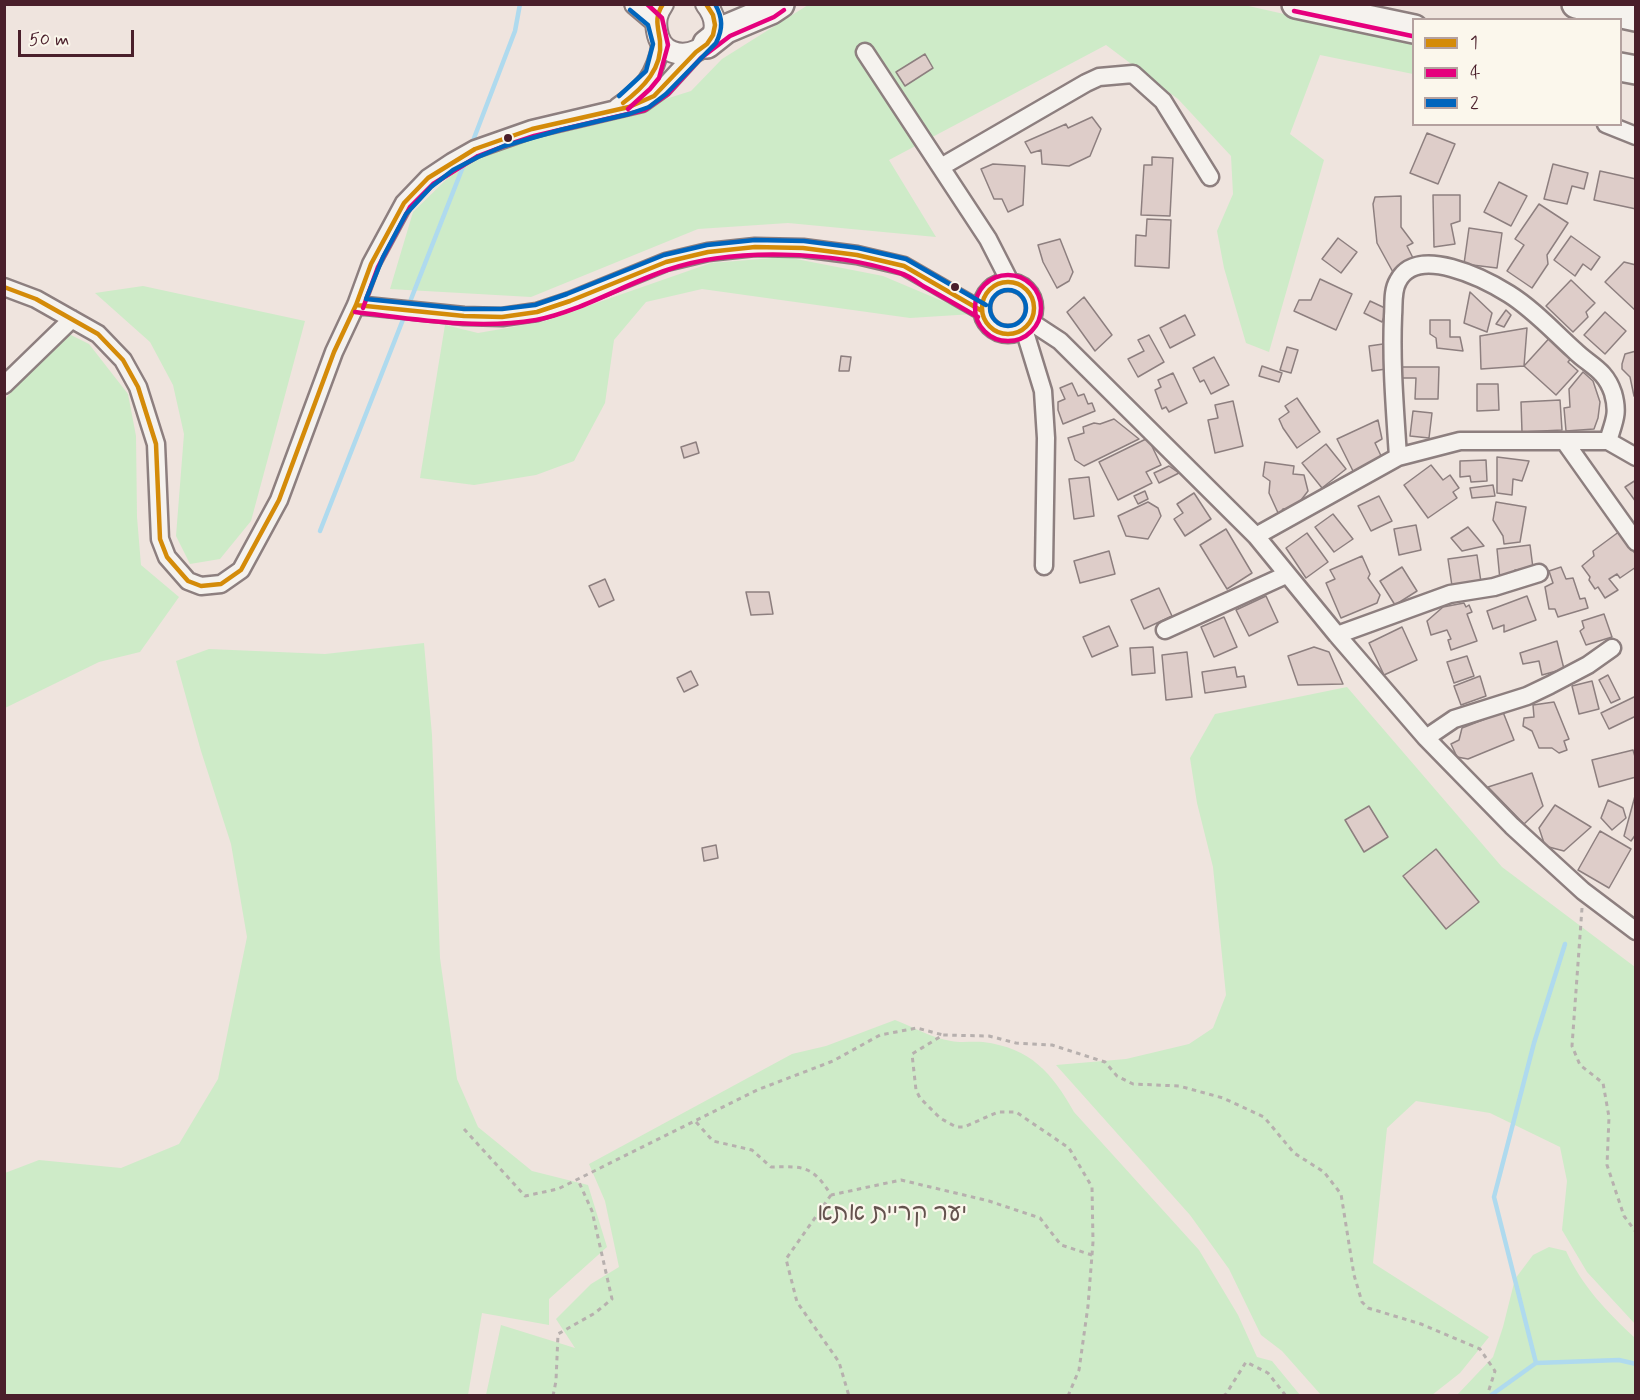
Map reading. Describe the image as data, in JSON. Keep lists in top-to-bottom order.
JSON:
{
  "parks": ["יער קריית אתא"],
  "lines": ["transit line 1", "transit line 4", "transit line 2"],
  "legend": ["1", "4", "2"],
  "scale_bar": "50 m"
}
